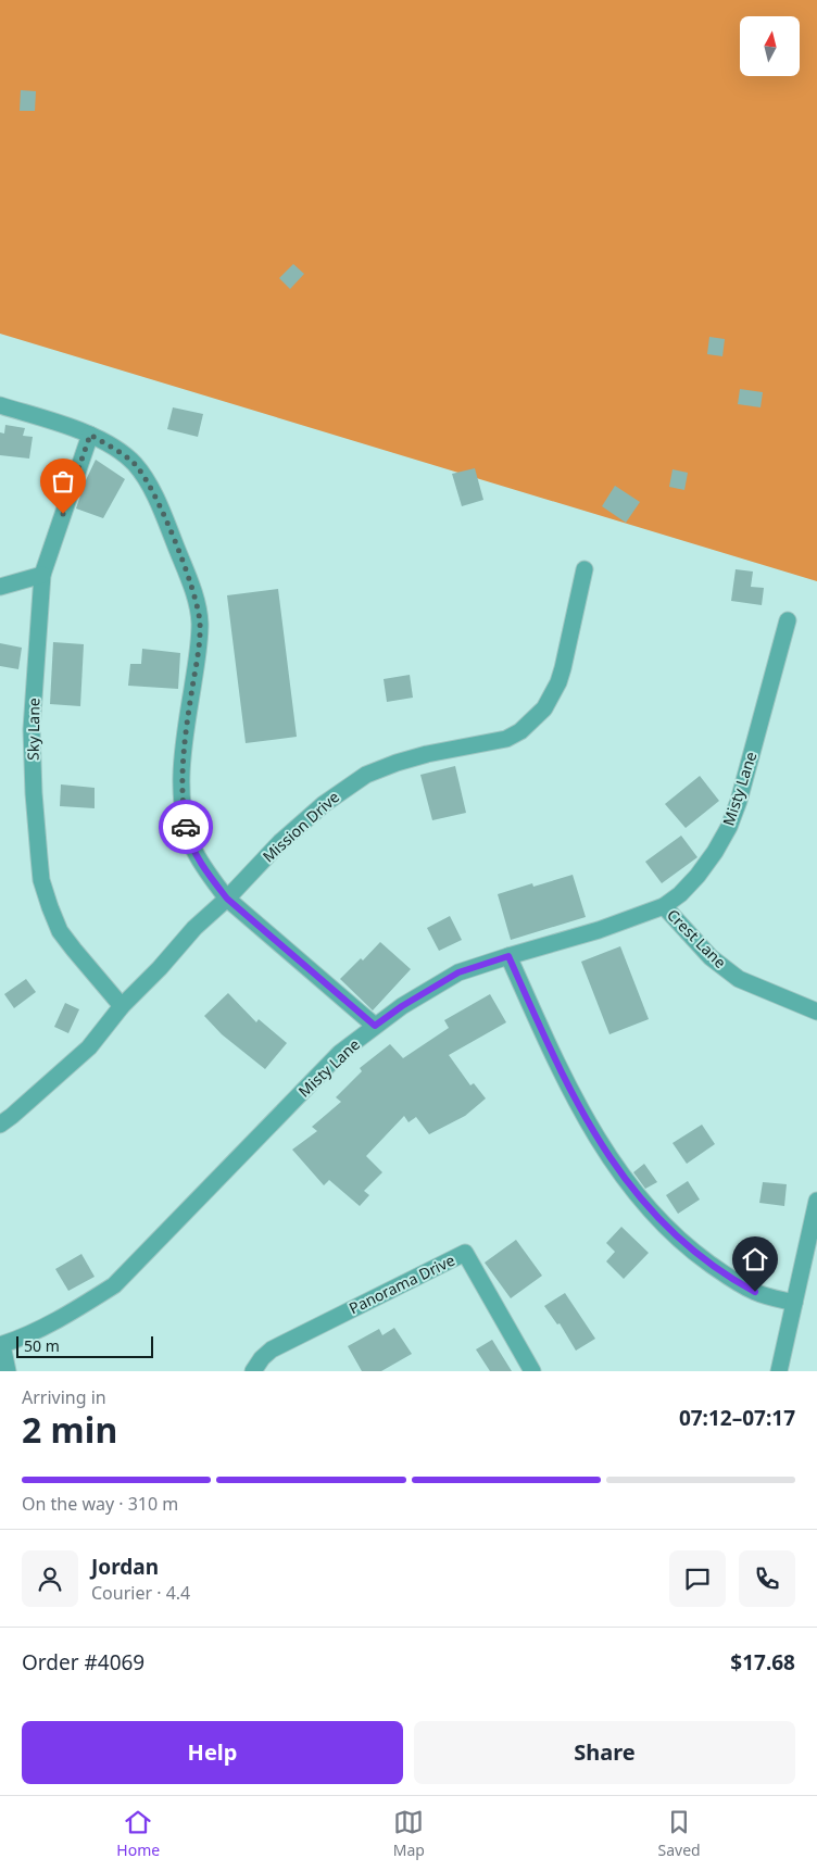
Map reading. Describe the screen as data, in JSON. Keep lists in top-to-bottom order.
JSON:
{
  "streets": {
    "street": [
      "Sky Lane",
      "Misty Lane",
      "Mission Drive",
      "Crest Lane",
      "Panorama Drive"
    ]
  },
  "crossings": [
    ["Sky Lane", "Mission Drive"],
    ["Misty Lane", "Crest Lane"]
  ],
  "scale_bar": "50 m",
  "north": "top",
  "page": {
    "scale": "50 m",
    "heading": ["2 min", "Arriving in", "07:12–07:17"],
    "panel": [
      "Jordan",
      "Courier · 4.4",
      "Order #4069",
      "$17.68"
    ],
    "bar": "On the way · 310 m",
    "buttons": ["Help", "Share"],
    "tabs": ["Home", "Map", "Saved"]
  }
}
